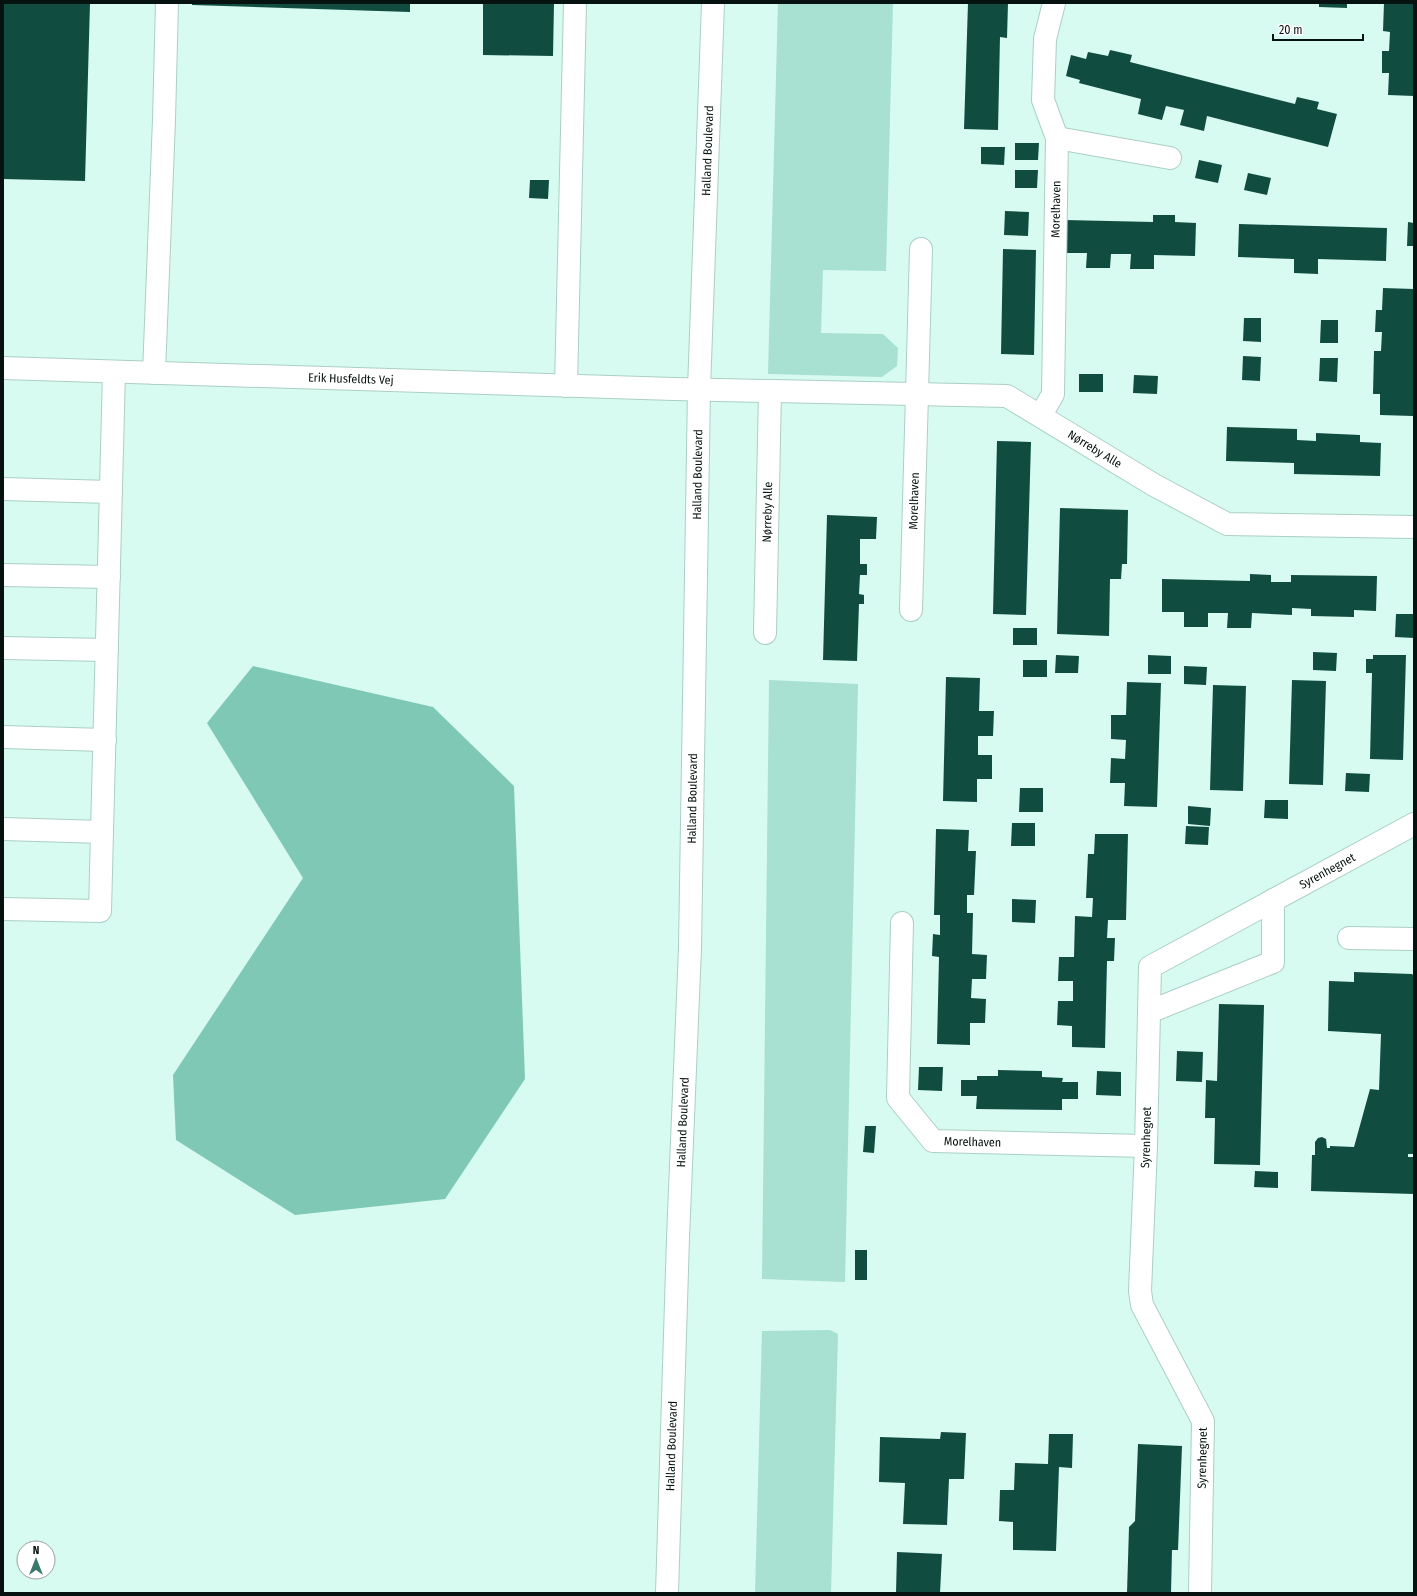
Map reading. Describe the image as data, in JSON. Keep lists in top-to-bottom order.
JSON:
{
  "streets": {
    "street": [
      "Halland Boulevard",
      "Morelhaven",
      "Erik Husfeldts Vej",
      "Nørreby Alle",
      "Syrenhegnet"
    ]
  },
  "crossings": [
    ["Halland Boulevard", "Erik Husfeldts Vej"],
    ["Halland Boulevard", "Nørreby Alle"],
    ["Morelhaven", "Nørreby Alle"],
    ["Morelhaven", "Syrenhegnet"],
    ["Erik Husfeldts Vej", "Nørreby Alle"]
  ],
  "scale_bar": "20 m",
  "north": "top"
}
